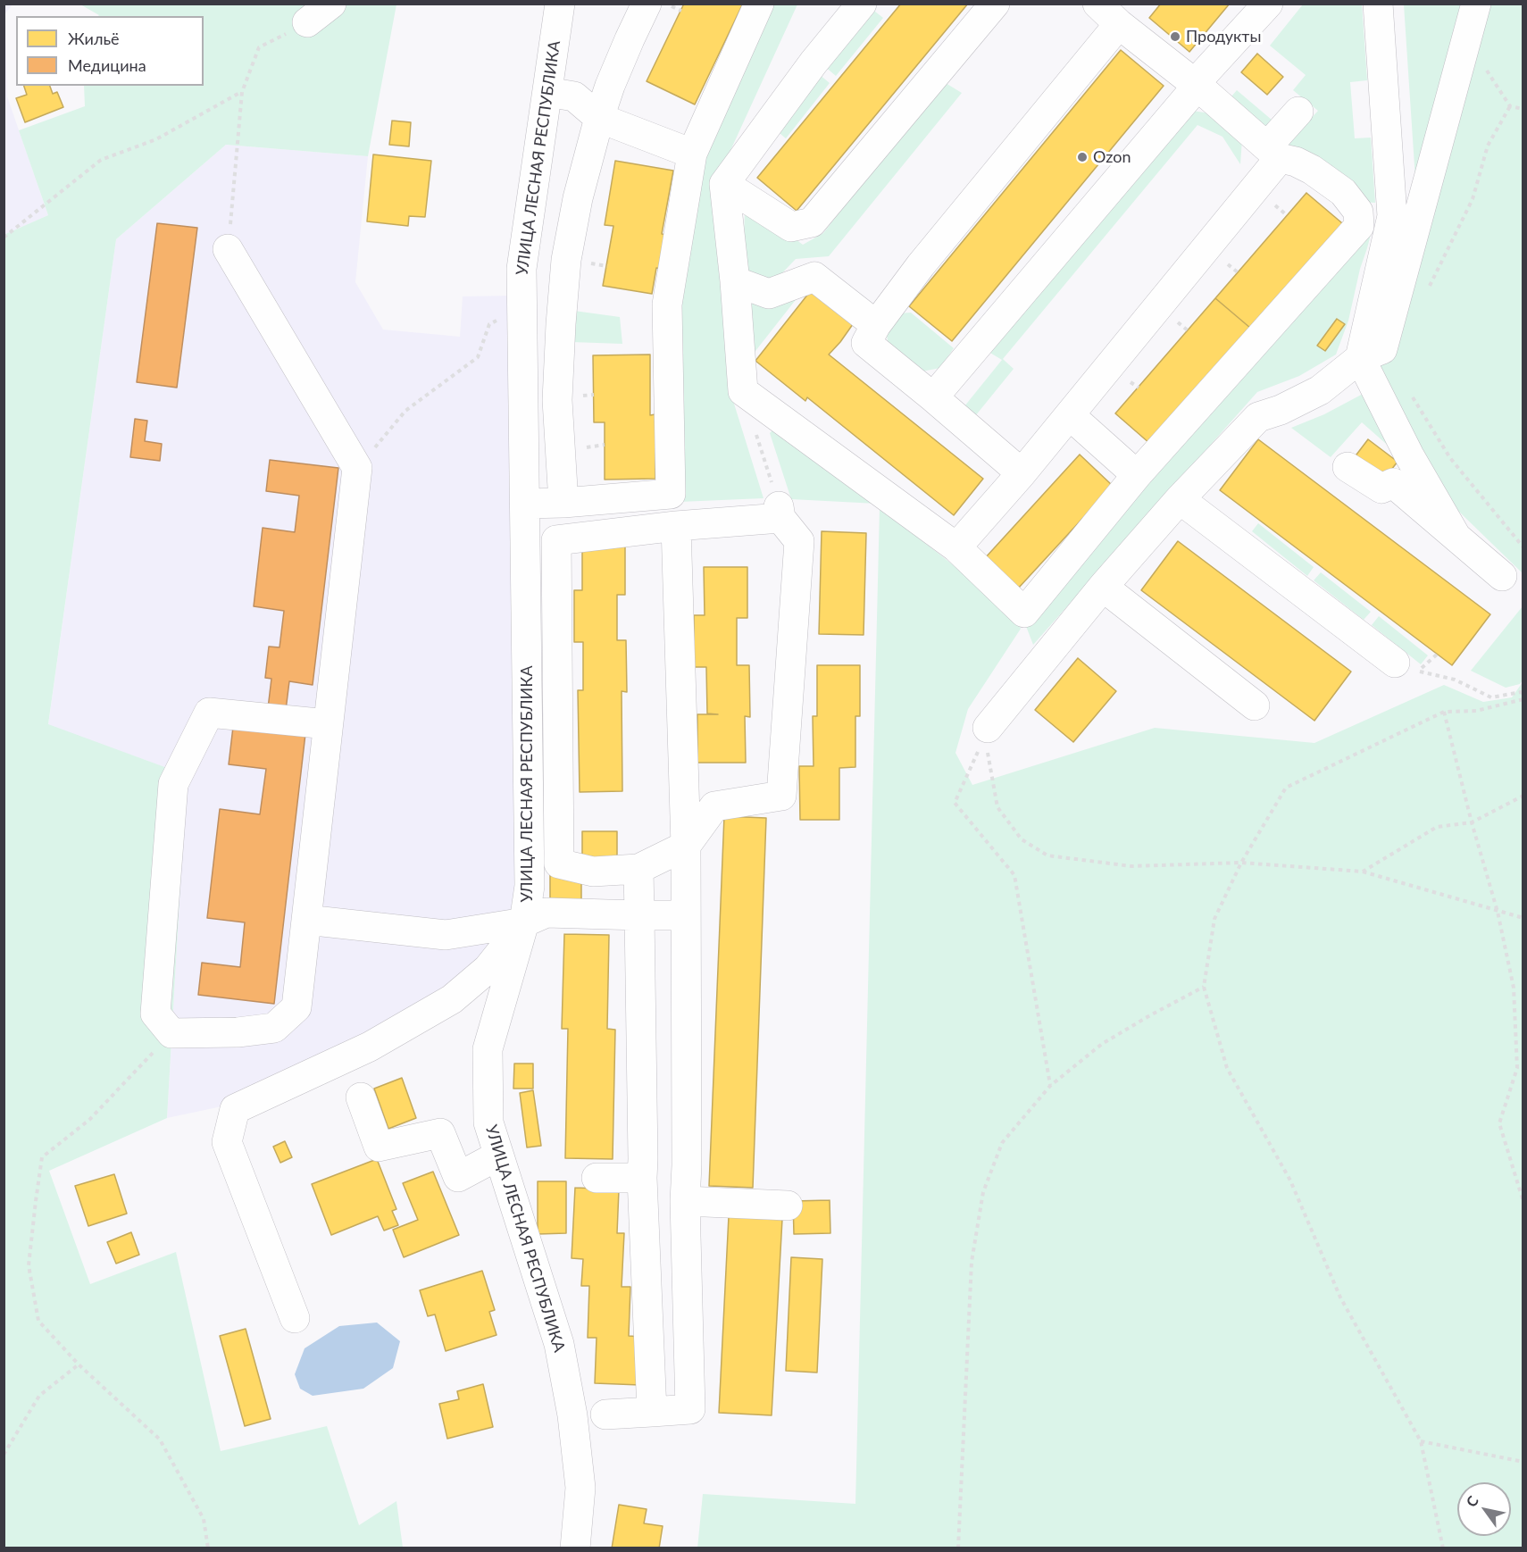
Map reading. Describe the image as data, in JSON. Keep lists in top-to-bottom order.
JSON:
{
  "streets": {
    "street": ["УЛИЦА ЛЕСНАЯ РЕСПУБЛИКА"]
  },
  "places": ["Продукты", "Ozon"],
  "legend": ["Жильё", "Медицина"],
  "north": "top left"
}
